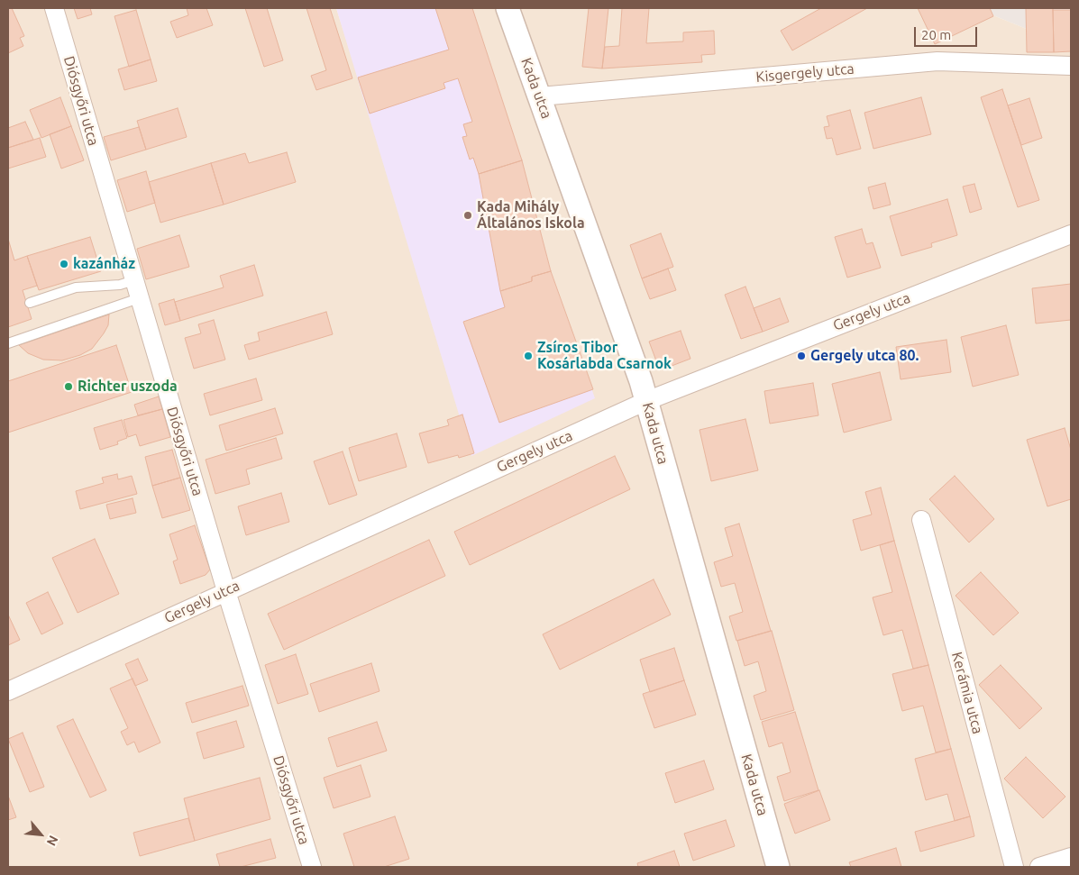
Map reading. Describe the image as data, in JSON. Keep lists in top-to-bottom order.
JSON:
{
  "streets": {
    "street": [
      "Kisgergely utca",
      "Kada utca",
      "Diósgyőri utca",
      "Gergely utca",
      "Kerámia utca"
    ]
  },
  "crossings": [
    ["Kisgergely utca", "Kada utca"],
    ["Kada utca", "Gergely utca"],
    ["Diósgyőri utca", "Gergely utca"]
  ],
  "places": [
    "Kada Mihály Általános Iskola",
    "kazánház",
    "Zsíros Tibor Kosárlabda Csarnok",
    "Gergely utca 80.",
    "Richter uszoda"
  ],
  "scale_bar": "20 m",
  "north": "bottom right"
}
